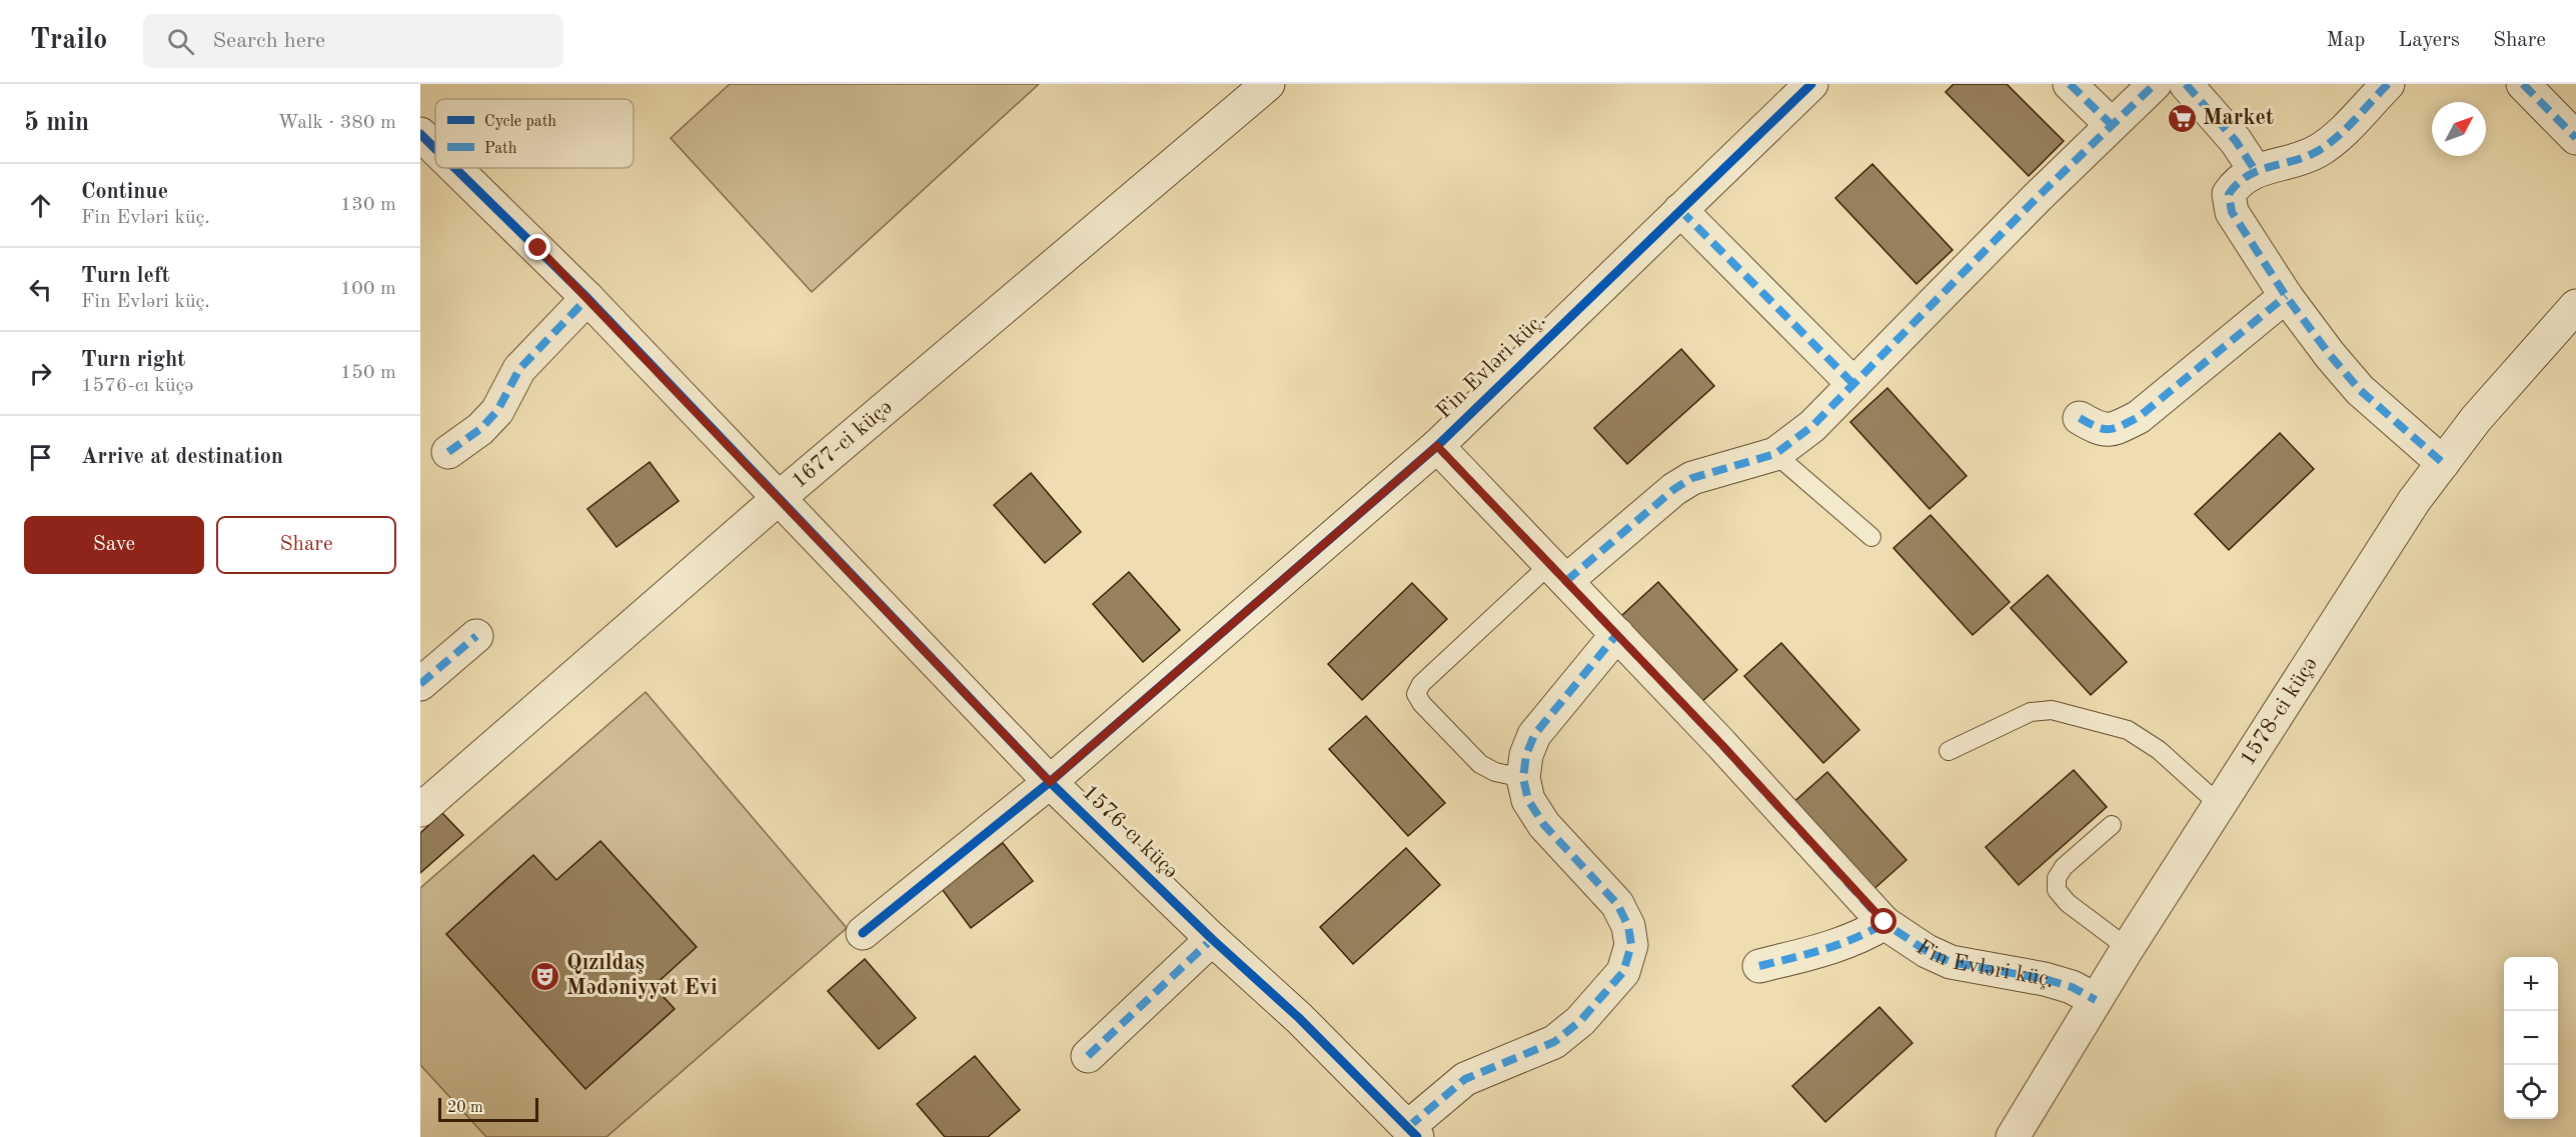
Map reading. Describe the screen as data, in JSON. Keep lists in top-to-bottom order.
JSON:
{
  "streets": {
    "street": [
      "Fin Evləri küç.",
      "1677-ci küçə",
      "1578-ci küçə",
      "1576-cı küçə"
    ]
  },
  "crossings": [
    ["Fin Evləri küç.", "1578-ci küçə"],
    ["Fin Evləri küç.", "1576-cı küçə"],
    ["1677-ci küçə", "1576-cı küçə"]
  ],
  "places": {
    "supermarket": ["Market"],
    "theatre": ["Qızıldaş Mədəniyyət Evi"]
  },
  "legend": ["Cycle path", "Path"],
  "scale_bar": "20 m",
  "north": "top right",
  "page": {
    "header": "Trailo",
    "search": "Search here",
    "nav": ["Map", "Layers", "Share"],
    "heading": ["5 min", "Walk · 380 m"],
    "list": [
      ["Continue", "Fin Evləri küç.", "130 m"],
      ["Turn left", "Fin Evləri küç.", "100 m"],
      ["Turn right", "1576-cı küçə", "150 m"],
      "Arrive at destination"
    ],
    "buttons": ["Save", "Share"],
    "map_buttons": ["+", "−"],
    "scale": "20 m"
  }
}
